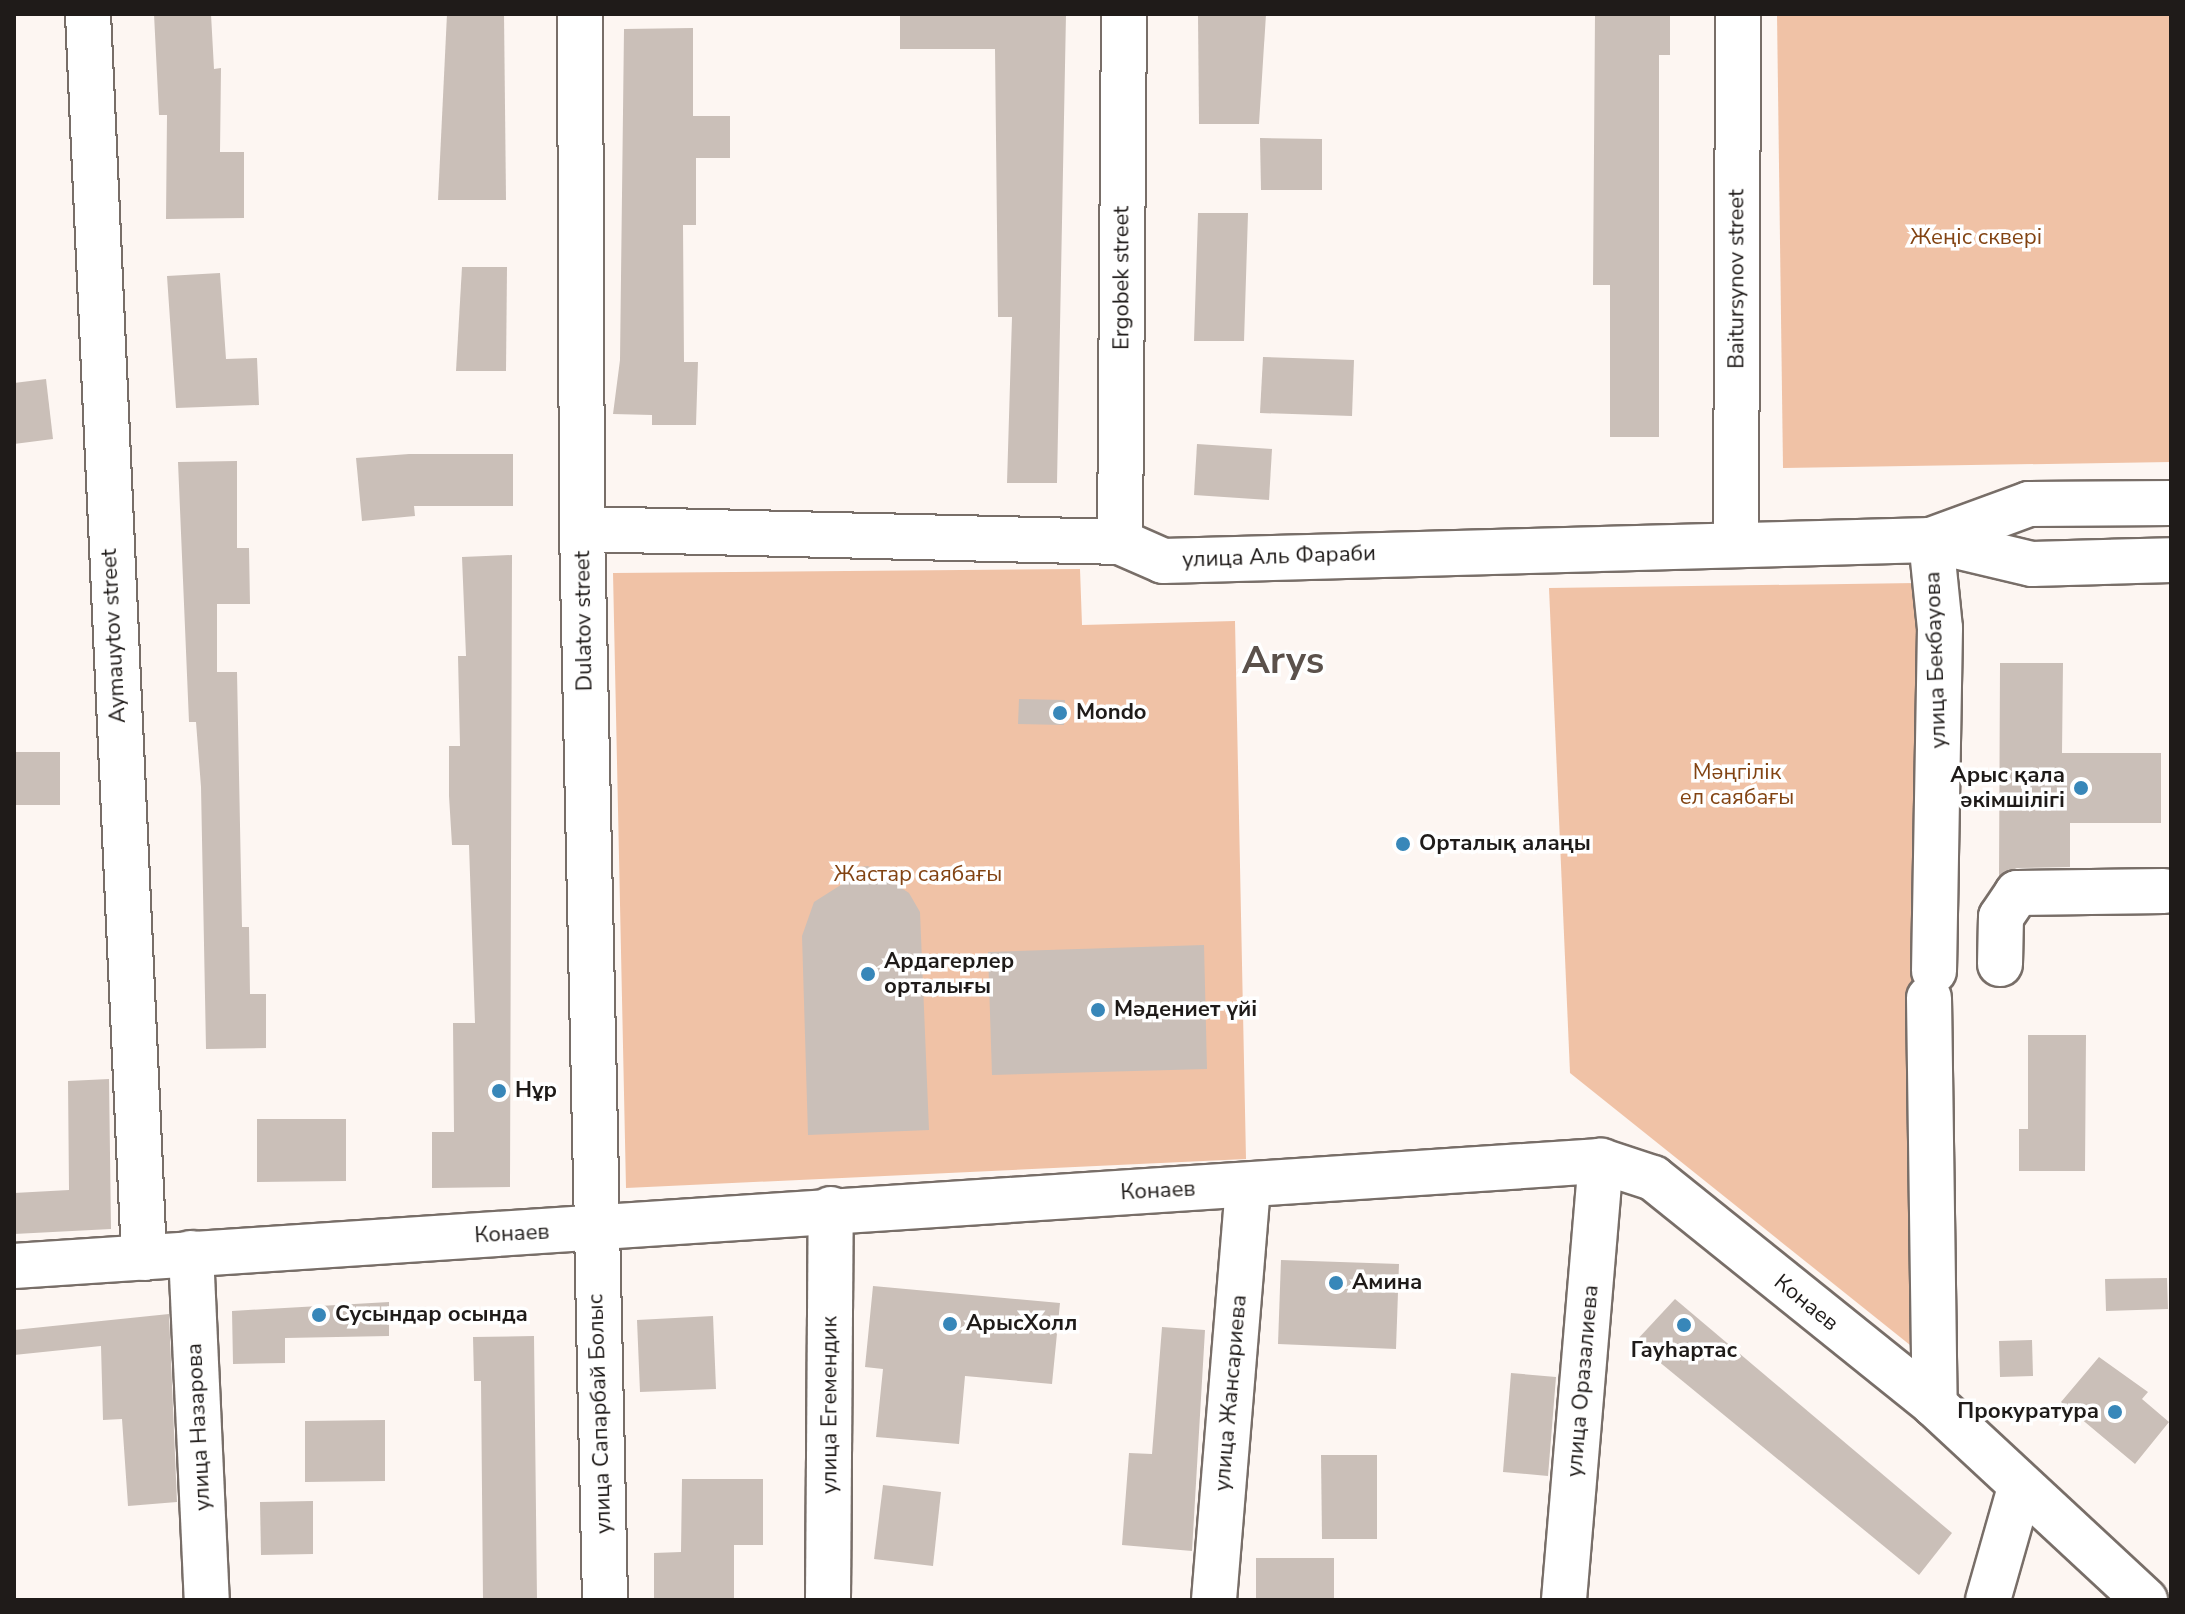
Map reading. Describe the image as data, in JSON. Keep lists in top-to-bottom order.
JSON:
{
  "streets": {
    "street": [
      "Ergobek street",
      "Baitursynov street",
      "улица Аль Фараби",
      "Dulatov street",
      "Aymauytov street",
      "улица Бекбауова",
      "Конаев",
      "улица Оразалиева",
      "улица Жансариева",
      "улица Егемендик",
      "улица Cапарбай Болыс",
      "улица Назарова"
    ]
  },
  "crossings": [
    ["Ergobek street", "улица Аль Фараби"],
    ["Baitursynov street", "улица Аль Фараби"],
    ["улица Аль Фараби", "Dulatov street"],
    ["улица Аль Фараби", "улица Бекбауова"],
    ["Dulatov street", "Конаев"],
    ["Dulatov street", "улица Cапарбай Болыс"],
    ["Aymauytov street", "Конаев"],
    ["улица Бекбауова", "Конаев"],
    ["Конаев", "улица Оразалиева"],
    ["Конаев", "улица Жансариева"],
    ["Конаев", "улица Егемендик"],
    ["Конаев", "улица Cапарбай Болыс"],
    ["Конаев", "улица Назарова"]
  ],
  "districts": ["Arys"],
  "parks": ["Жеңіс сквері", "Мәңгілік ел саябағы", "Жастар саябағы"],
  "places": [
    "Mondo",
    "Арыс қала әкімшілігі",
    "Орталық алаңы",
    "Ардагерлер орталығы",
    "Mәдениет үйі",
    "Нұр",
    "Амина",
    "Сусындар осында",
    "АрысХолл",
    "Гауһартас",
    "Прокуратура"
  ]
}
